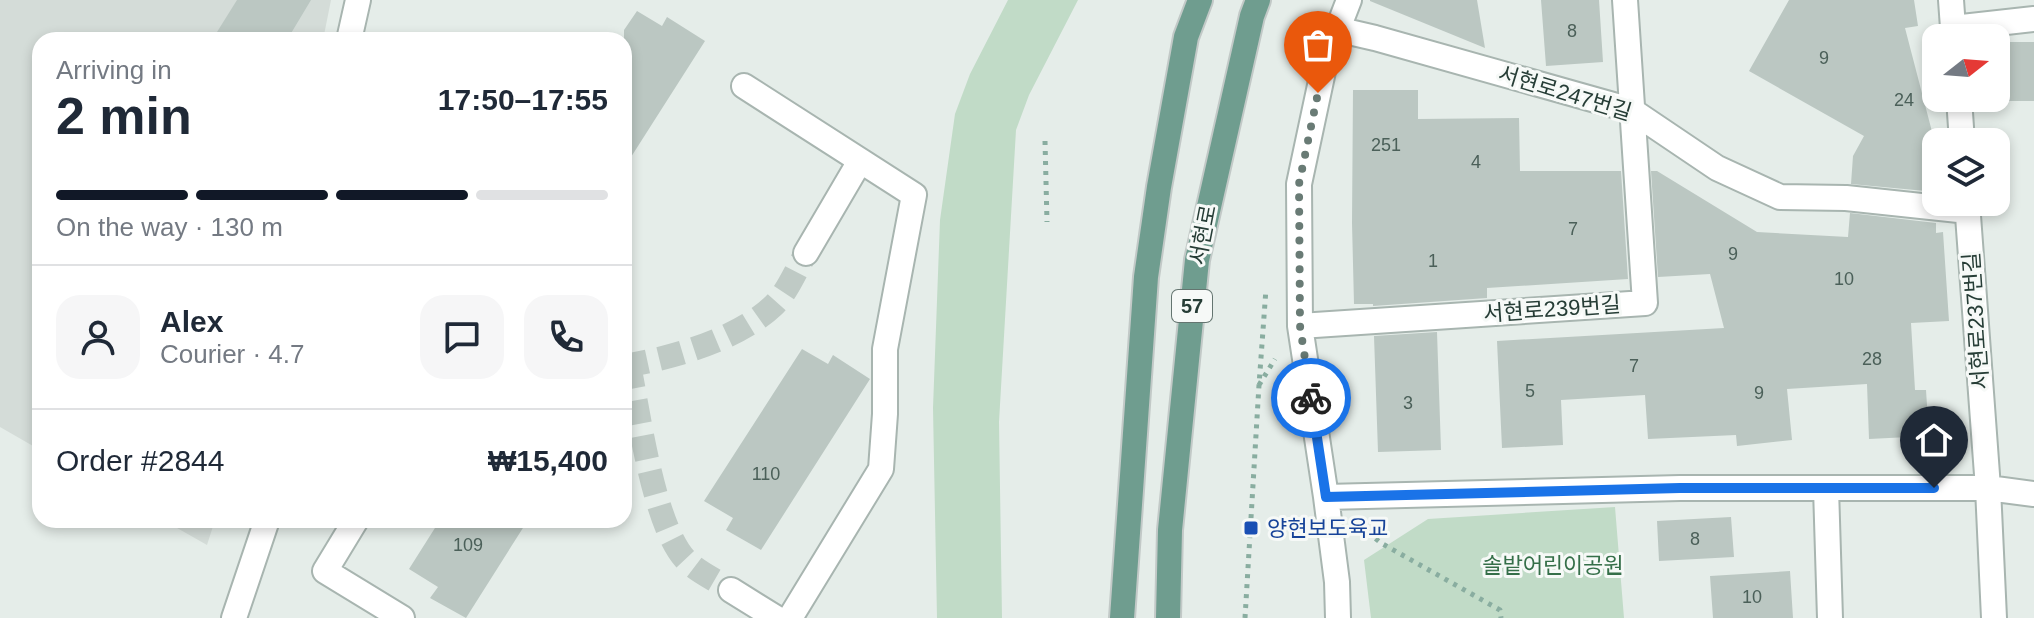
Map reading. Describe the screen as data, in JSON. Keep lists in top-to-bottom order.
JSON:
{
  "streets": {
    "main road": ["서현로", "57"],
    "street": ["서현로247번길", "서현로239번길", "서현로237번길"]
  },
  "crossings": [
    ["서현로247번길", "서현로239번길"]
  ],
  "parks": ["솔밭어린이공원"],
  "places": {
    "transit": ["양현보도육교"]
  },
  "house_numbers": [
    "8",
    "9",
    "24",
    "251",
    "4",
    "7",
    "9",
    "1",
    "10",
    "28",
    "7",
    "5",
    "9",
    "3",
    "110",
    "8",
    "109",
    "10"
  ],
  "north": "right",
  "page": {
    "heading": ["2 min", "Arriving in", "17:50–17:55"],
    "panel": [
      "Alex",
      "Courier · 4.7",
      "Order #2844",
      "₩15,400"
    ],
    "bar": "On the way · 130 m"
  }
}
